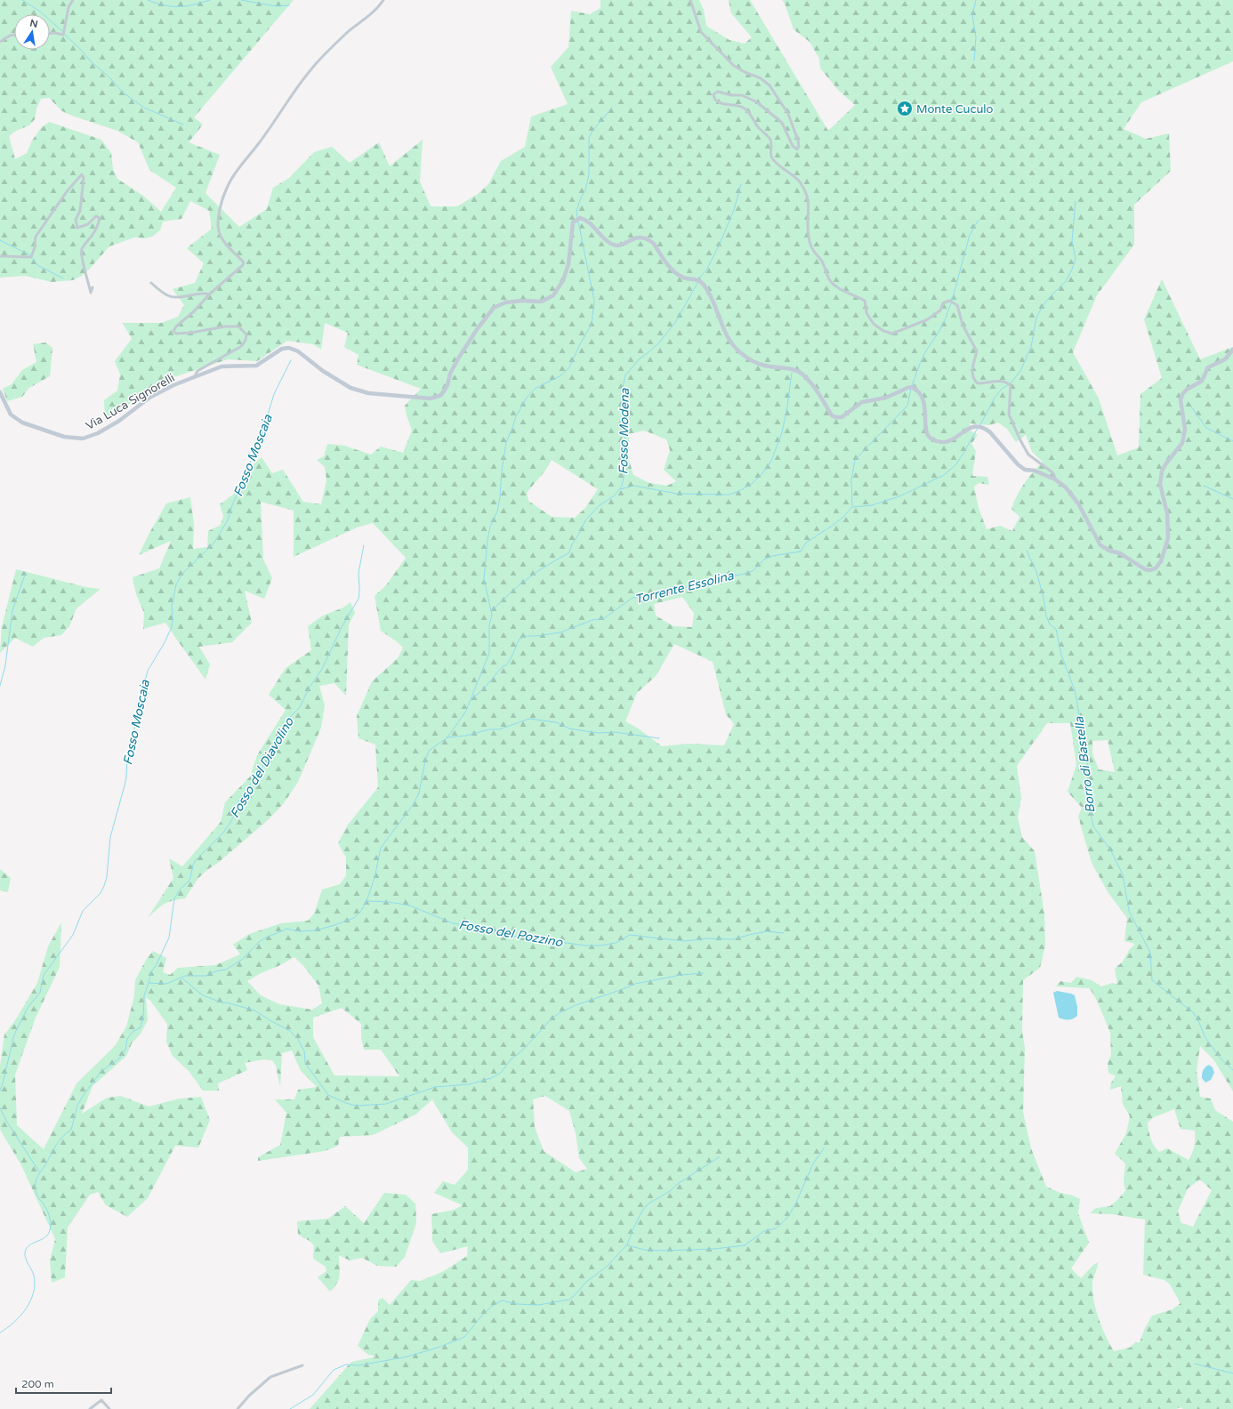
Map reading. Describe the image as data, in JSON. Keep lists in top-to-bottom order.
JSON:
{
  "streets": {
    "main road": ["Via Luca Signorelli"]
  },
  "water": [
    "Fosso Modena",
    "Fosso Moscaia",
    "Torrente Essolina",
    "Borro di Bastella",
    "Fosso del Diavolino",
    "Fosso del Pozzino"
  ],
  "places": {
    "place": ["Monte Cuculo"]
  },
  "scale_bar": "200 m",
  "north": "top"
}
